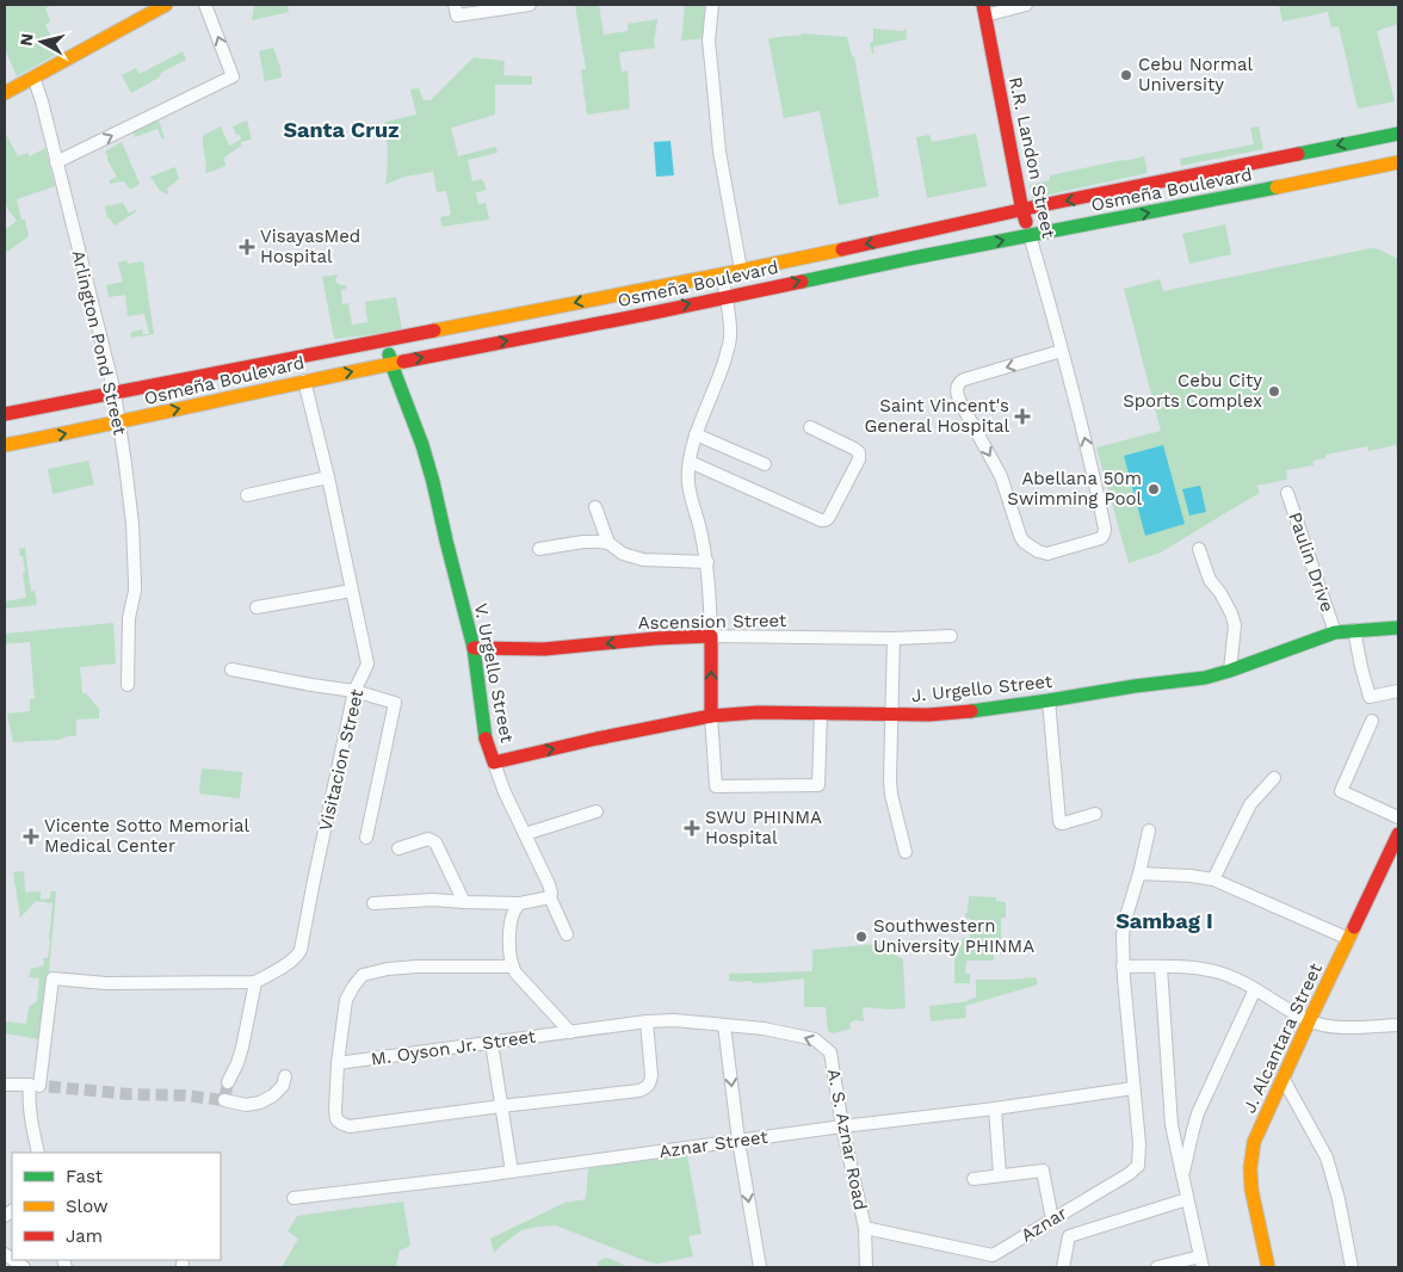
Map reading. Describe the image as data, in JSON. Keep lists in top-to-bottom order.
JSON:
{
  "streets": {
    "main road": [
      "R.R. Landon Street",
      "Osmeña Boulevard",
      "Ascension Street",
      "V. Urgello Street",
      "J. Urgello Street",
      "J. Alcantara Street"
    ],
    "street": [
      "Arlington Pond Street",
      "Paulin Drive",
      "Visitacion Street",
      "M. Oyson Jr. Street",
      "A. S. Aznar Road",
      "Aznar Street",
      "Aznar"
    ]
  },
  "crossings": [
    ["R.R. Landon Street", "Osmeña Boulevard"],
    ["Osmeña Boulevard", "Arlington Pond Street"],
    ["Osmeña Boulevard", "V. Urgello Street"],
    ["Osmeña Boulevard", "Visitacion Street"],
    ["Paulin Drive", "J. Urgello Street"],
    ["Ascension Street", "V. Urgello Street"],
    ["V. Urgello Street", "J. Urgello Street"],
    ["M. Oyson Jr. Street", "A. S. Aznar Road"],
    ["A. S. Aznar Road", "Aznar Street"],
    ["A. S. Aznar Road", "Aznar"],
    ["Aznar Street", "Aznar"]
  ],
  "one_way": ["Ascension Street", "A. S. Aznar Road"],
  "districts": ["Santa Cruz", "Sambag I"],
  "places": {
    "other": [
      "Cebu Normal University",
      "Cebu City Sports Complex",
      "Abellana 50m Swimming Pool",
      "Southwestern University PHINMA"
    ],
    "health": [
      "VisayasMed Hospital",
      "Saint Vincent's General Hospital",
      "SWU PHINMA Hospital",
      "Vicente Sotto Memorial Medical Center"
    ]
  },
  "legend": ["Fast", "Slow", "Jam"],
  "north": "left"
}
